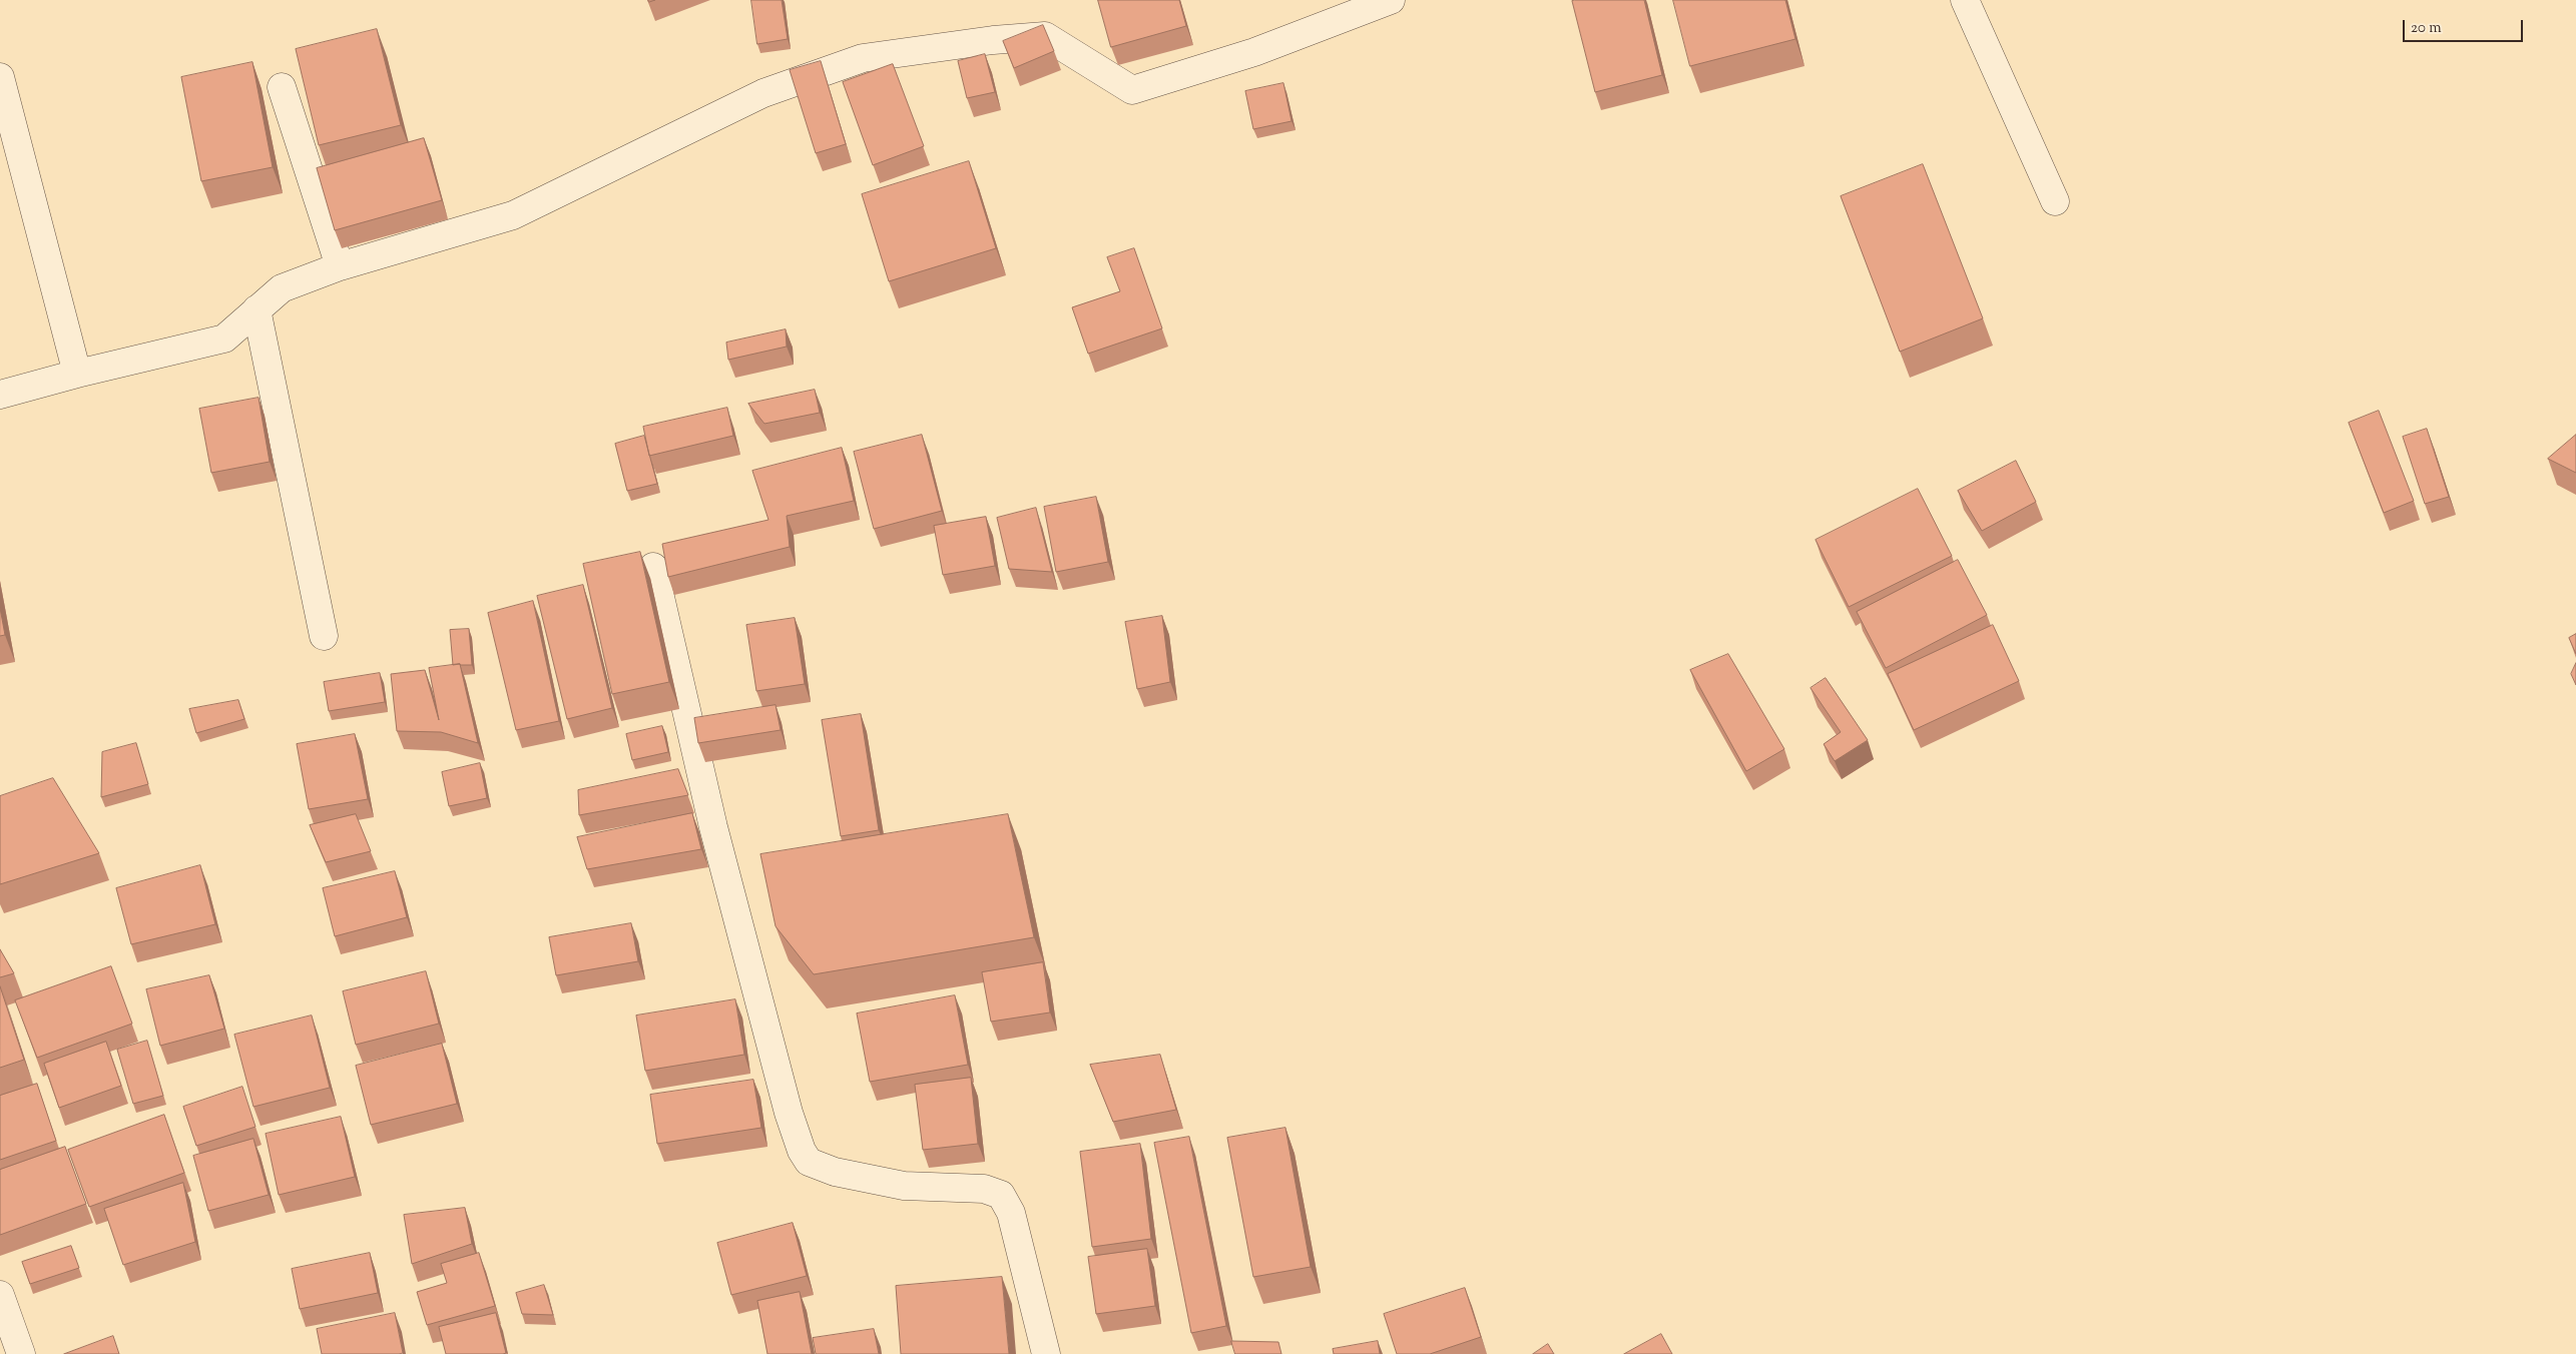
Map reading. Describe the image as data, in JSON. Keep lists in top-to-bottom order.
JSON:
{
  "scale_bar": "20 m"
}
